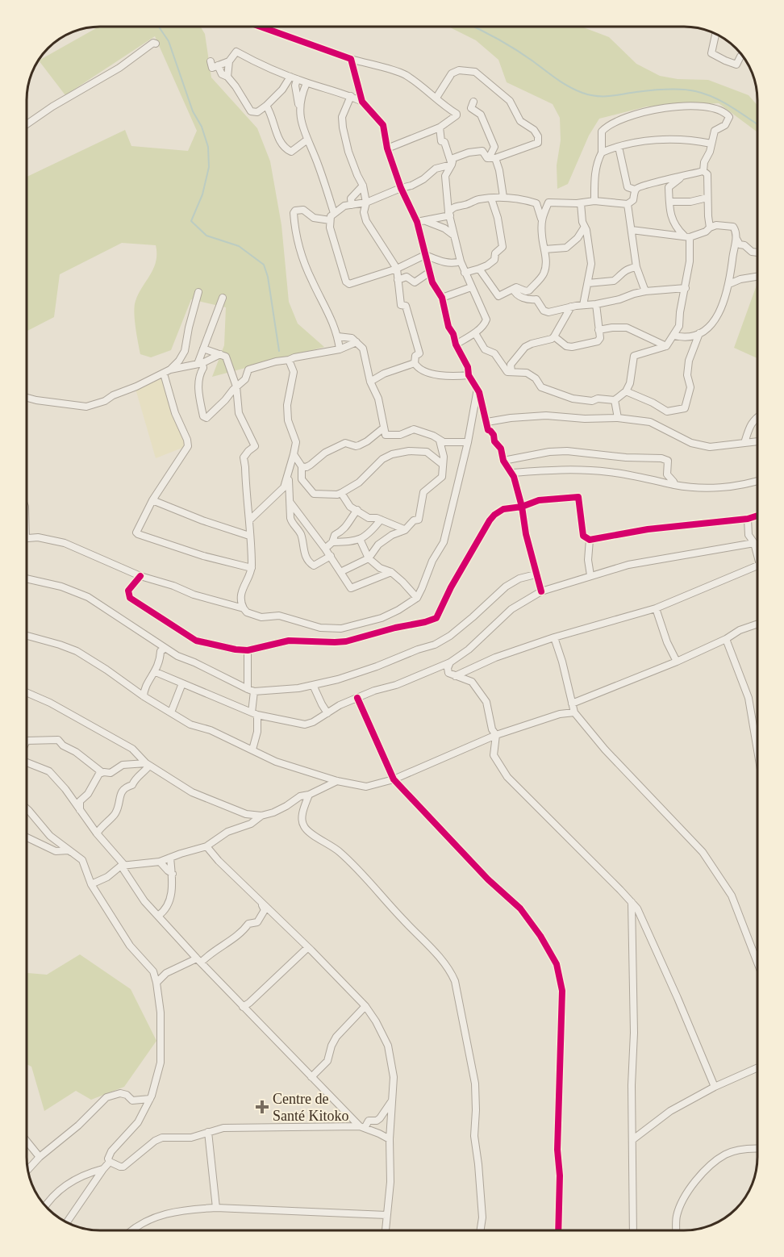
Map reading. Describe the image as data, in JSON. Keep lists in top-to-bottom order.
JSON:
{
  "places": {
    "health": ["Centre de Santé Kitoko"]
  }
}
